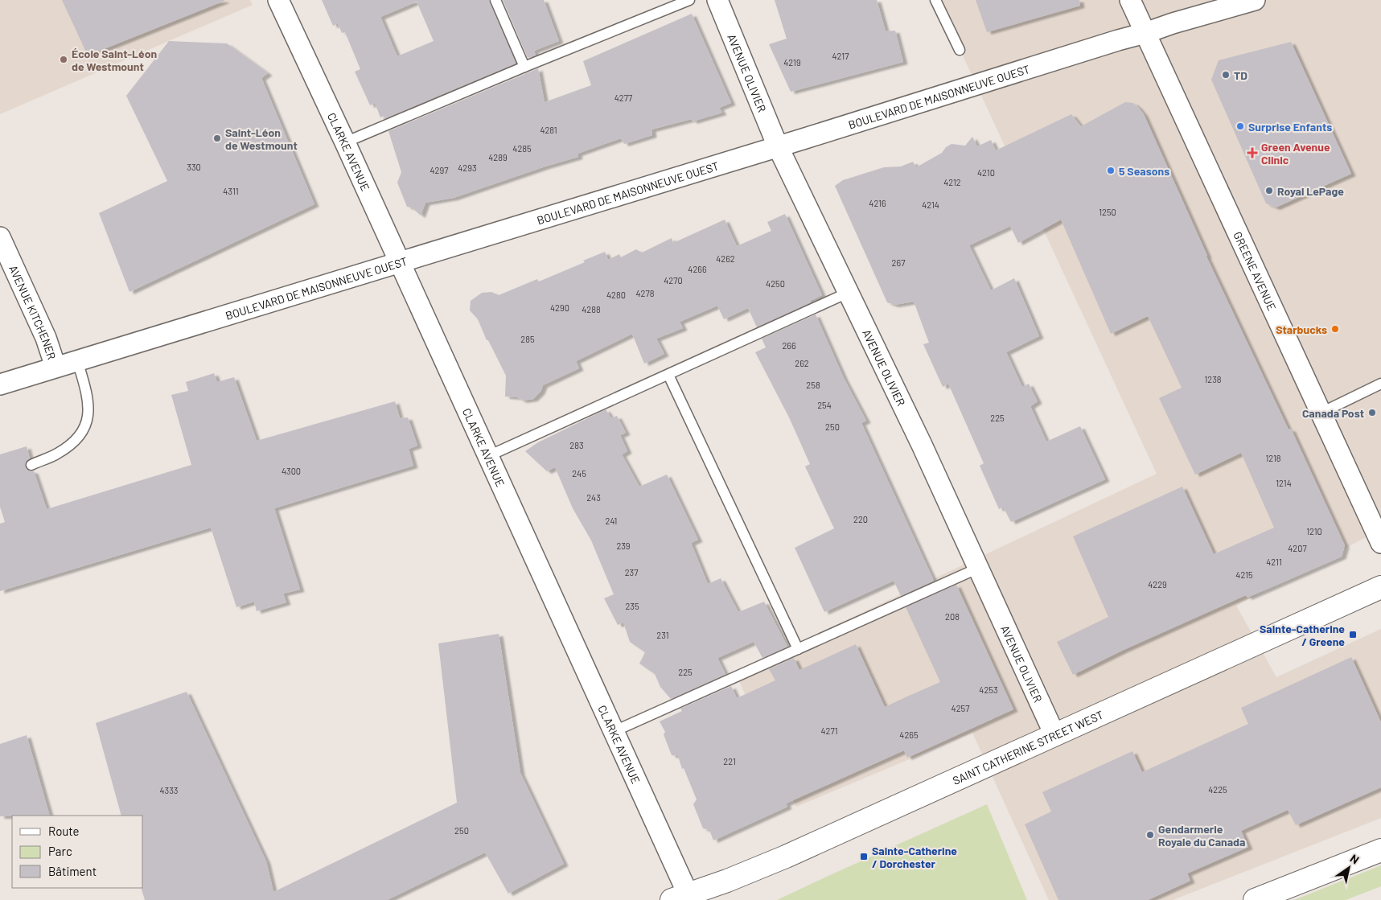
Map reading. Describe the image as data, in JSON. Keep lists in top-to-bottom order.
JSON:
{
  "streets": {
    "street": [
      "AVENUE OLIVIER",
      "BOULEVARD DE MAISONNEUVE OUEST",
      "CLARKE AVENUE",
      "GREENE AVENUE",
      "AVENUE KITCHENER",
      "SAINT CATHERINE STREET WEST"
    ]
  },
  "crossings": [
    ["AVENUE OLIVIER", "BOULEVARD DE MAISONNEUVE OUEST"],
    ["AVENUE OLIVIER", "SAINT CATHERINE STREET WEST"],
    ["BOULEVARD DE MAISONNEUVE OUEST", "CLARKE AVENUE"],
    ["BOULEVARD DE MAISONNEUVE OUEST", "GREENE AVENUE"],
    ["BOULEVARD DE MAISONNEUVE OUEST", "AVENUE KITCHENER"],
    ["CLARKE AVENUE", "SAINT CATHERINE STREET WEST"]
  ],
  "places": {
    "other": [
      "École Saint-Léon de Westmount",
      "TD",
      "Surprise Enfants",
      "Saint-Léon de Westmount",
      "5 Seasons",
      "Royal LePage",
      "Starbucks",
      "Canada Post",
      "Gendarmerie Royale du Canada"
    ],
    "health": ["Green Avenue Clinic"],
    "transit": ["Sainte-Catherine / Greene", "Sainte-Catherine / Dorchester"]
  },
  "house_numbers": [
    "4217",
    "4219",
    "4277",
    "4281",
    "4285",
    "4289",
    "330",
    "4293",
    "4297",
    "4210",
    "4212",
    "4311",
    "4216",
    "4214",
    "1250",
    "4262",
    "267",
    "4266",
    "4270",
    "4250",
    "4278",
    "4280",
    "4290",
    "4288",
    "285",
    "266",
    "262",
    "1238",
    "258",
    "254",
    "225",
    "250",
    "283",
    "1218",
    "4300",
    "245",
    "1214",
    "243",
    "220",
    "241",
    "1210",
    "239",
    "4207",
    "4211",
    "237",
    "4215",
    "4229",
    "235",
    "208",
    "231",
    "225",
    "4253",
    "4257",
    "4271",
    "4265",
    "221",
    "4225",
    "4333",
    "250"
  ],
  "legend": ["Route", "Parc", "Bâtiment"],
  "north": "top right"
}
